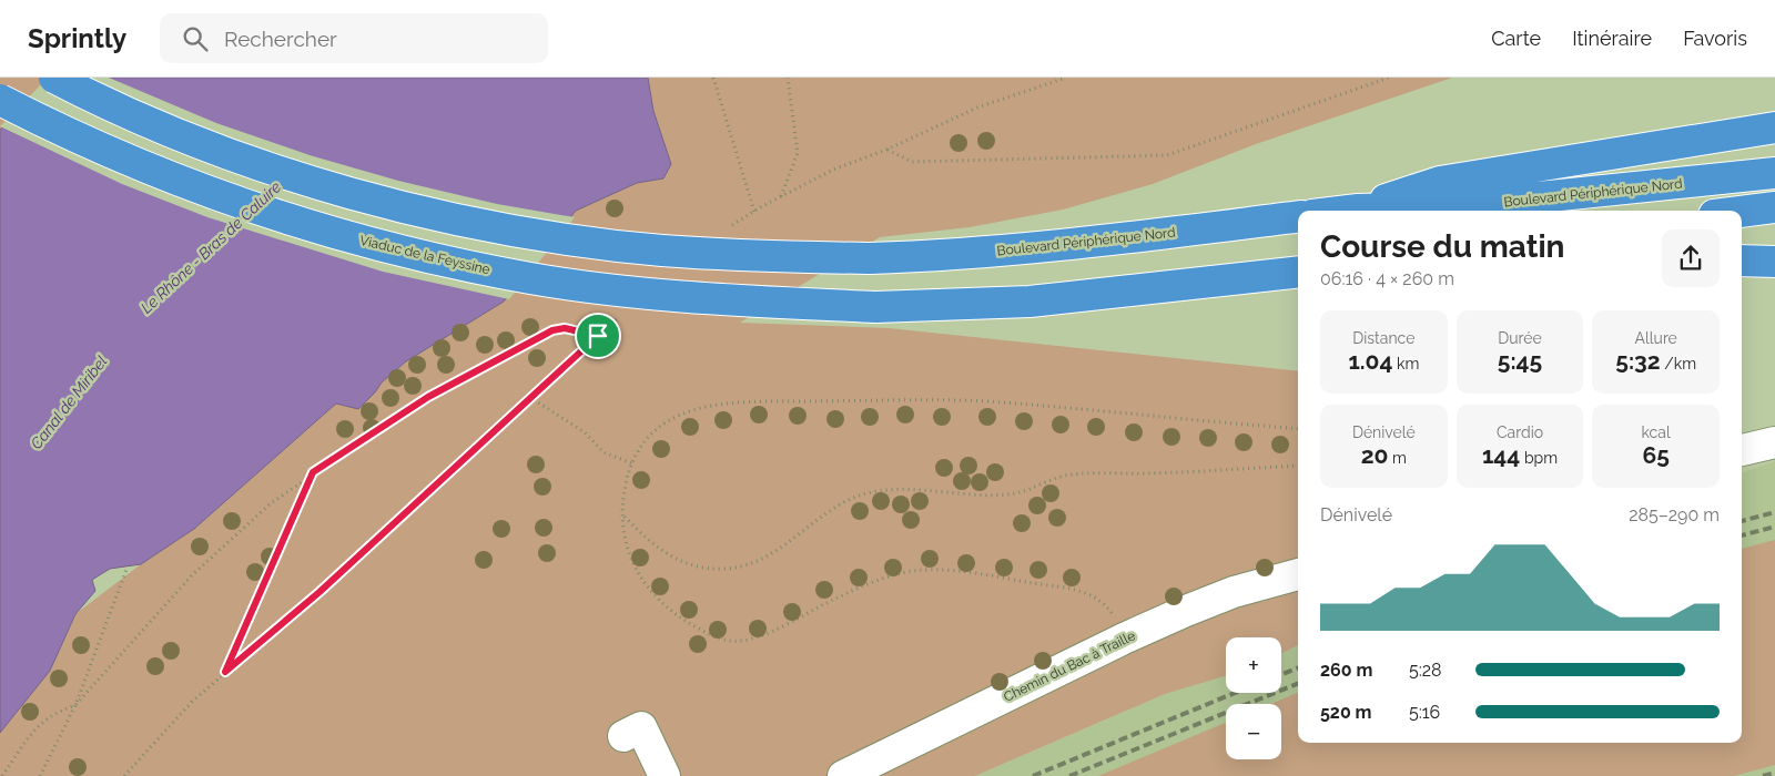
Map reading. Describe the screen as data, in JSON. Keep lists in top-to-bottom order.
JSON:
{
  "streets": {
    "highway": ["Boulevard Périphérique Nord", "Viaduc de la Feyssine"],
    "street": ["Chemin du Bac à Traille"]
  },
  "water": ["Le Rhône - Bras de Caluire", "Canal de Miribel"],
  "page": {
    "header": "Sprintly",
    "search": "Rechercher",
    "nav": ["Carte", "Itinéraire", "Favoris"],
    "heading": ["Course du matin", "06:16 · 4 × 260 m"],
    "stats": [
      ["Distance", "1.04 km"],
      ["Durée", "5:45"],
      ["Allure", "5:32 /km"],
      ["Dénivelé", "20 m"],
      ["Cardio", "144 bpm"],
      ["kcal", "65"]
    ],
    "chart": ["Dénivelé", "285–290 m"],
    "map_buttons": ["+", "−"],
    "list": [
      {
        "name": "260 m",
        "note": "5:28"
      },
      {
        "name": "520 m",
        "note": "5:16"
      }
    ]
  }
}
